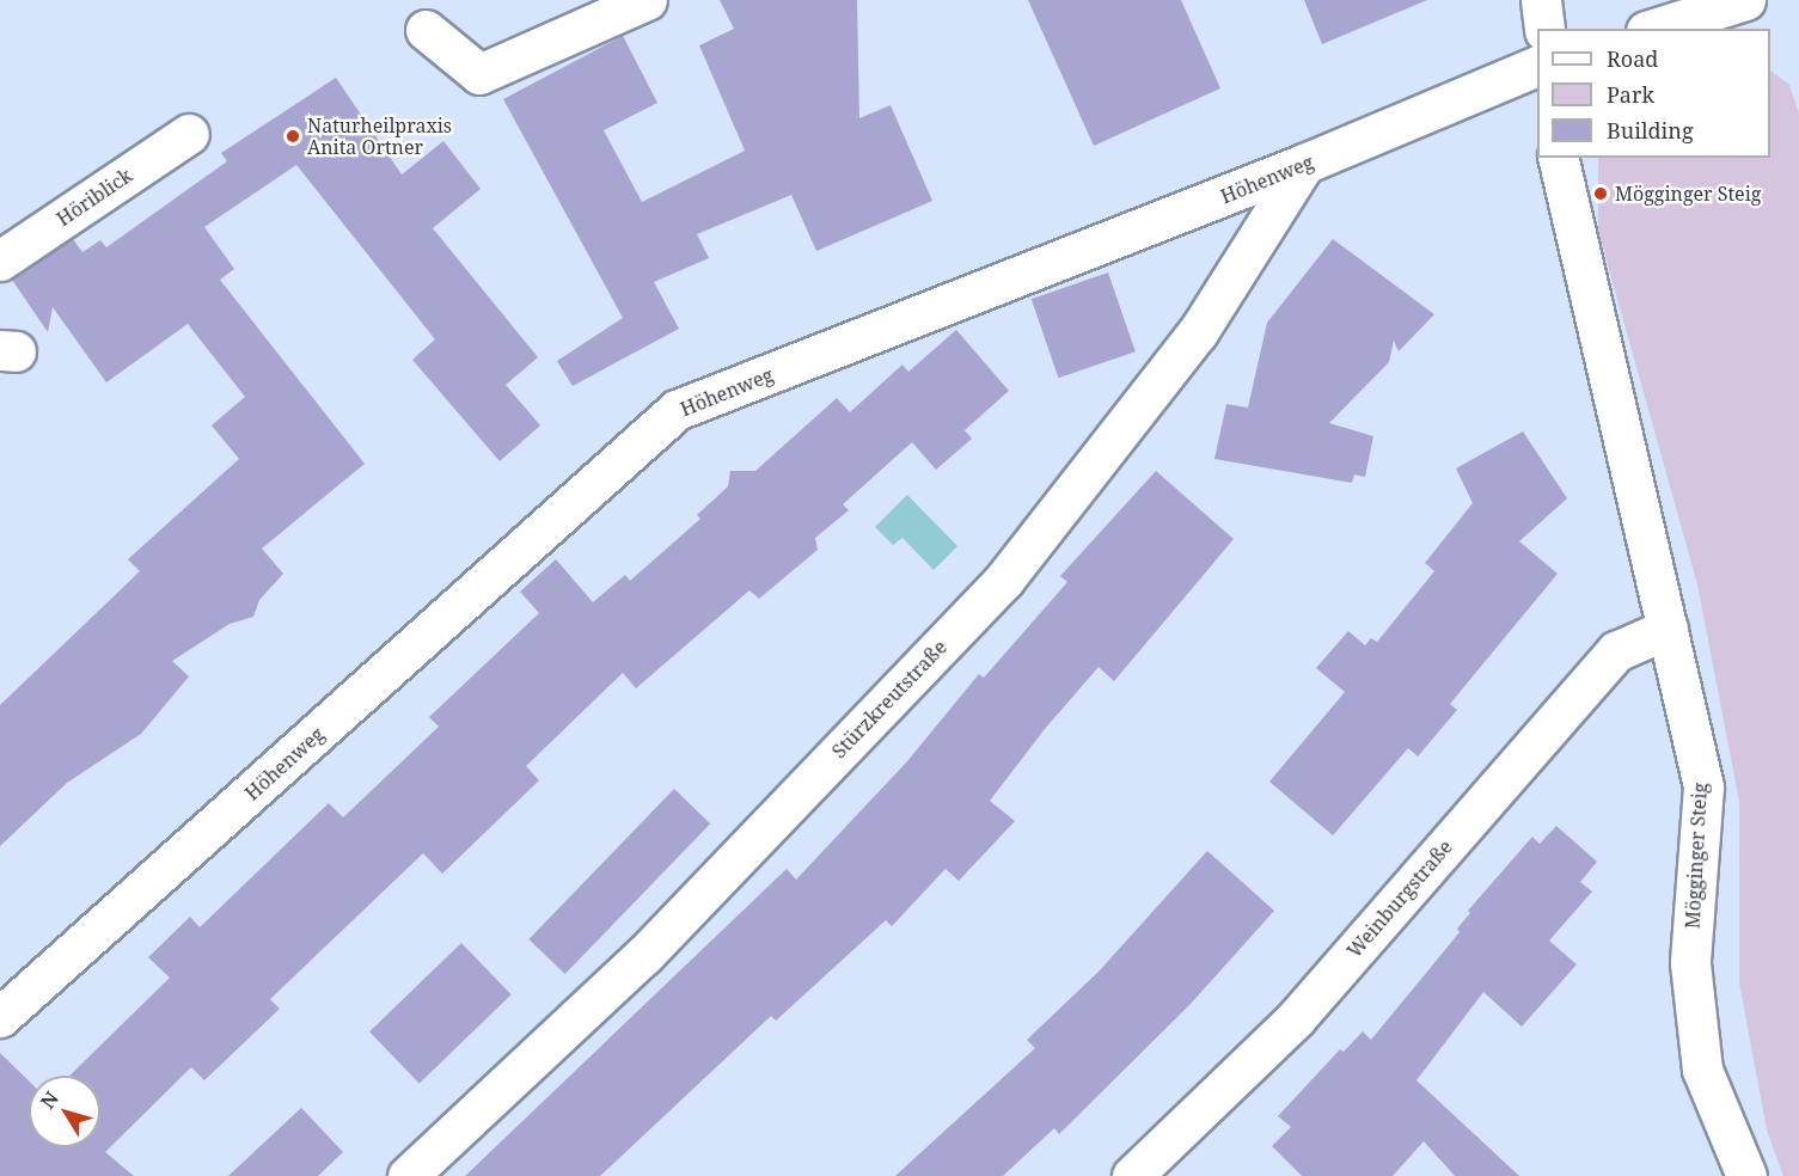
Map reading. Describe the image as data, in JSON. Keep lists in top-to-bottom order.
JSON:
{
  "streets": {
    "street": [
      "Höhenweg",
      "Höriblick",
      "Stürzkreutstraße",
      "Mögginger Steig",
      "Weinburgstraße"
    ]
  },
  "crossings": [
    ["Höhenweg", "Stürzkreutstraße"],
    ["Mögginger Steig", "Weinburgstraße"]
  ],
  "places": ["Naturheilpraxis Anita Ortner", "Mögginger Steig"],
  "legend": ["Road", "Park", "Building"],
  "north": "top left"
}
